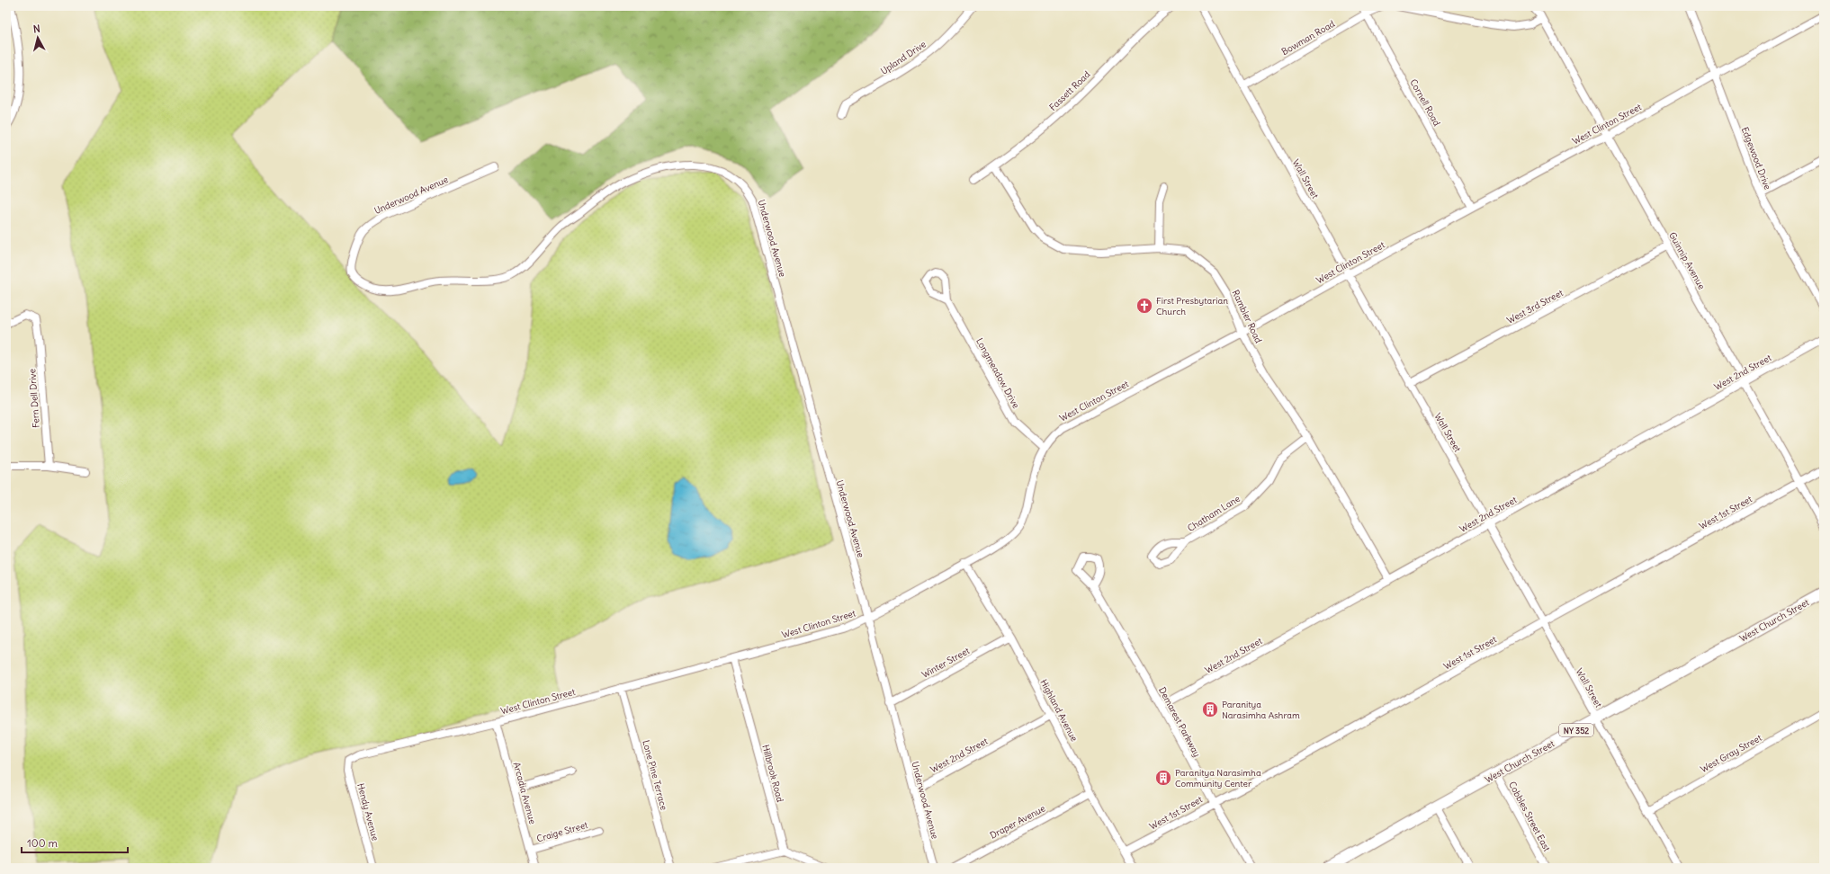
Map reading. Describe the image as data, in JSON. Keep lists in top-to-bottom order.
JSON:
{
  "streets": {
    "main road": ["West Church Street", "NY 352"],
    "street": [
      "Bowman Road",
      "Upland Drive",
      "Fassett Road",
      "Cornell Road",
      "West Clinton Street",
      "Edgewood Drive",
      "Wall Street",
      "Underwood Avenue",
      "Guinnip Avenue",
      "West 3rd Street",
      "Rambler Road",
      "West 2nd Street",
      "Longmeadow Drive",
      "Fern Dell Drive",
      "West 1st Street",
      "Chatham Lane",
      "Winter Street",
      "Highland Avenue",
      "Demarest Parkway",
      "West Gray Street",
      "Hillbrook Road",
      "Lone Pine Terrace",
      "Arcadia Avenue",
      "Hendy Avenue",
      "Cobbles Street East",
      "Draper Avenue",
      "Craige Street"
    ]
  },
  "crossings": [
    ["Bowman Road", "Cornell Road"],
    ["Bowman Road", "Wall Street"],
    ["Fassett Road", "Rambler Road"],
    ["Cornell Road", "West Clinton Street"],
    ["West Clinton Street", "Edgewood Drive"],
    ["West Clinton Street", "Wall Street"],
    ["West Clinton Street", "Underwood Avenue"],
    ["West Clinton Street", "Guinnip Avenue"],
    ["West Clinton Street", "Rambler Road"],
    ["West Clinton Street", "Longmeadow Drive"],
    ["West Clinton Street", "Highland Avenue"],
    ["West Clinton Street", "Hillbrook Road"],
    ["West Clinton Street", "Lone Pine Terrace"],
    ["West Clinton Street", "Arcadia Avenue"],
    ["West Clinton Street", "Hendy Avenue"],
    ["Wall Street", "West 3rd Street"],
    ["Wall Street", "West 2nd Street"],
    ["Wall Street", "West 1st Street"],
    ["Wall Street", "West Church Street"],
    ["Wall Street", "West Gray Street"],
    ["Underwood Avenue", "West 2nd Street"],
    ["Underwood Avenue", "Winter Street"],
    ["Guinnip Avenue", "West 3rd Street"],
    ["Guinnip Avenue", "West 2nd Street"],
    ["Guinnip Avenue", "West 1st Street"],
    ["Rambler Road", "West 2nd Street"],
    ["Rambler Road", "Chatham Lane"],
    ["West 2nd Street", "Highland Avenue"],
    ["West 2nd Street", "Demarest Parkway"],
    ["West 1st Street", "Highland Avenue"],
    ["West 1st Street", "Demarest Parkway"],
    ["West Church Street", "Cobbles Street East"],
    ["Winter Street", "Highland Avenue"],
    ["Highland Avenue", "Draper Avenue"],
    ["Arcadia Avenue", "Craige Street"]
  ],
  "places": {
    "church": ["First Presbytarian Church"],
    "building": ["Paranitya Narasimha Ashram", "Paranitya Narasimha Community Center"]
  },
  "scale_bar": "100 m",
  "north": "top"
}
